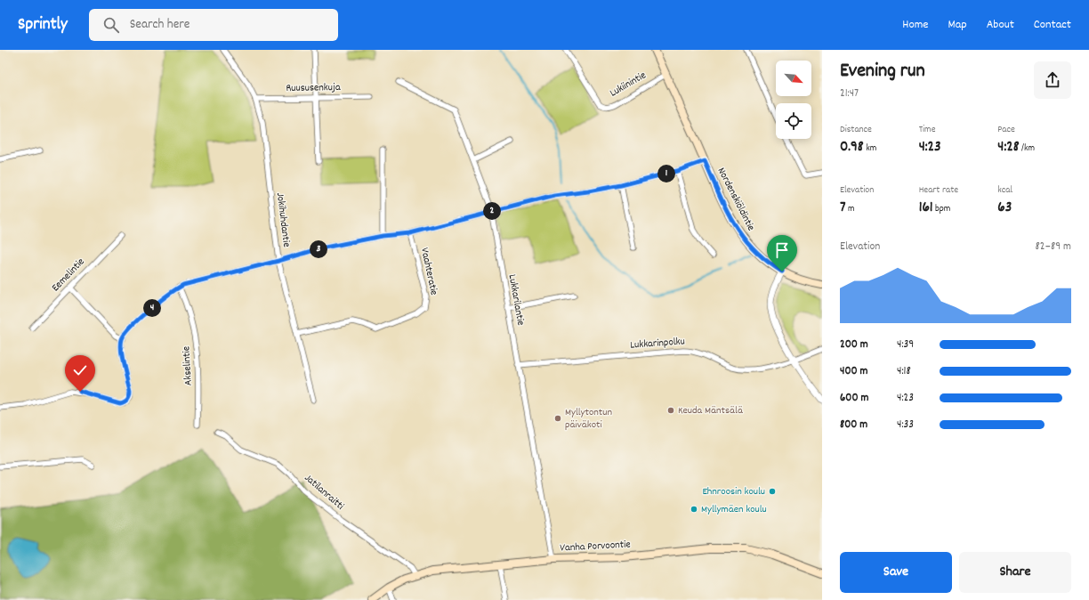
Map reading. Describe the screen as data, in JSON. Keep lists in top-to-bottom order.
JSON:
{
  "streets": {
    "main road": ["Nordenskiöldintie", "Vanha Porvoontie"],
    "street": [
      "Lukiinintie",
      "Ruususenkuja",
      "Jokihuhdantie",
      "Vaahteratie",
      "Eemelintie",
      "Lukkarilantie",
      "Lukkarinpolku",
      "Akselintie",
      "Jatilanraitti"
    ]
  },
  "crossings": [
    ["Lukiinintie", "Nordenskiöldintie"],
    ["Ruususenkuja", "Jokihuhdantie"],
    ["Jokihuhdantie", "Vaahteratie"],
    ["Lukkarilantie", "Lukkarinpolku"],
    ["Lukkarilantie", "Vanha Porvoontie"],
    ["Jatilanraitti", "Vanha Porvoontie"]
  ],
  "places": [
    "Keuda Mäntsälä",
    "Myllytontun päiväkoti",
    "Ehnroosin koulu",
    "Myllymäen koulu"
  ],
  "north": "bottom right",
  "page": {
    "header": "Sprintly",
    "search": "Search here",
    "nav": [
      "Home",
      "Map",
      "About",
      "Contact"
    ],
    "heading": ["Evening run", "21:47"],
    "stats": [
      ["Distance", "0.98 km"],
      ["Time", "4:23"],
      ["Pace", "4:28 /km"],
      ["Elevation", "7 m"],
      ["Heart rate", "161 bpm"],
      ["kcal", "63"]
    ],
    "pins": [
      "1",
      "2",
      "3",
      "4"
    ],
    "chart": ["Elevation", "82–89 m"],
    "list": [
      {
        "name": "200 m",
        "note": "4:39"
      },
      {
        "name": "400 m",
        "note": "4:18"
      },
      {
        "name": "600 m",
        "note": "4:23"
      },
      {
        "name": "800 m",
        "note": "4:33"
      }
    ],
    "buttons": ["Save", "Share"]
  }
}
